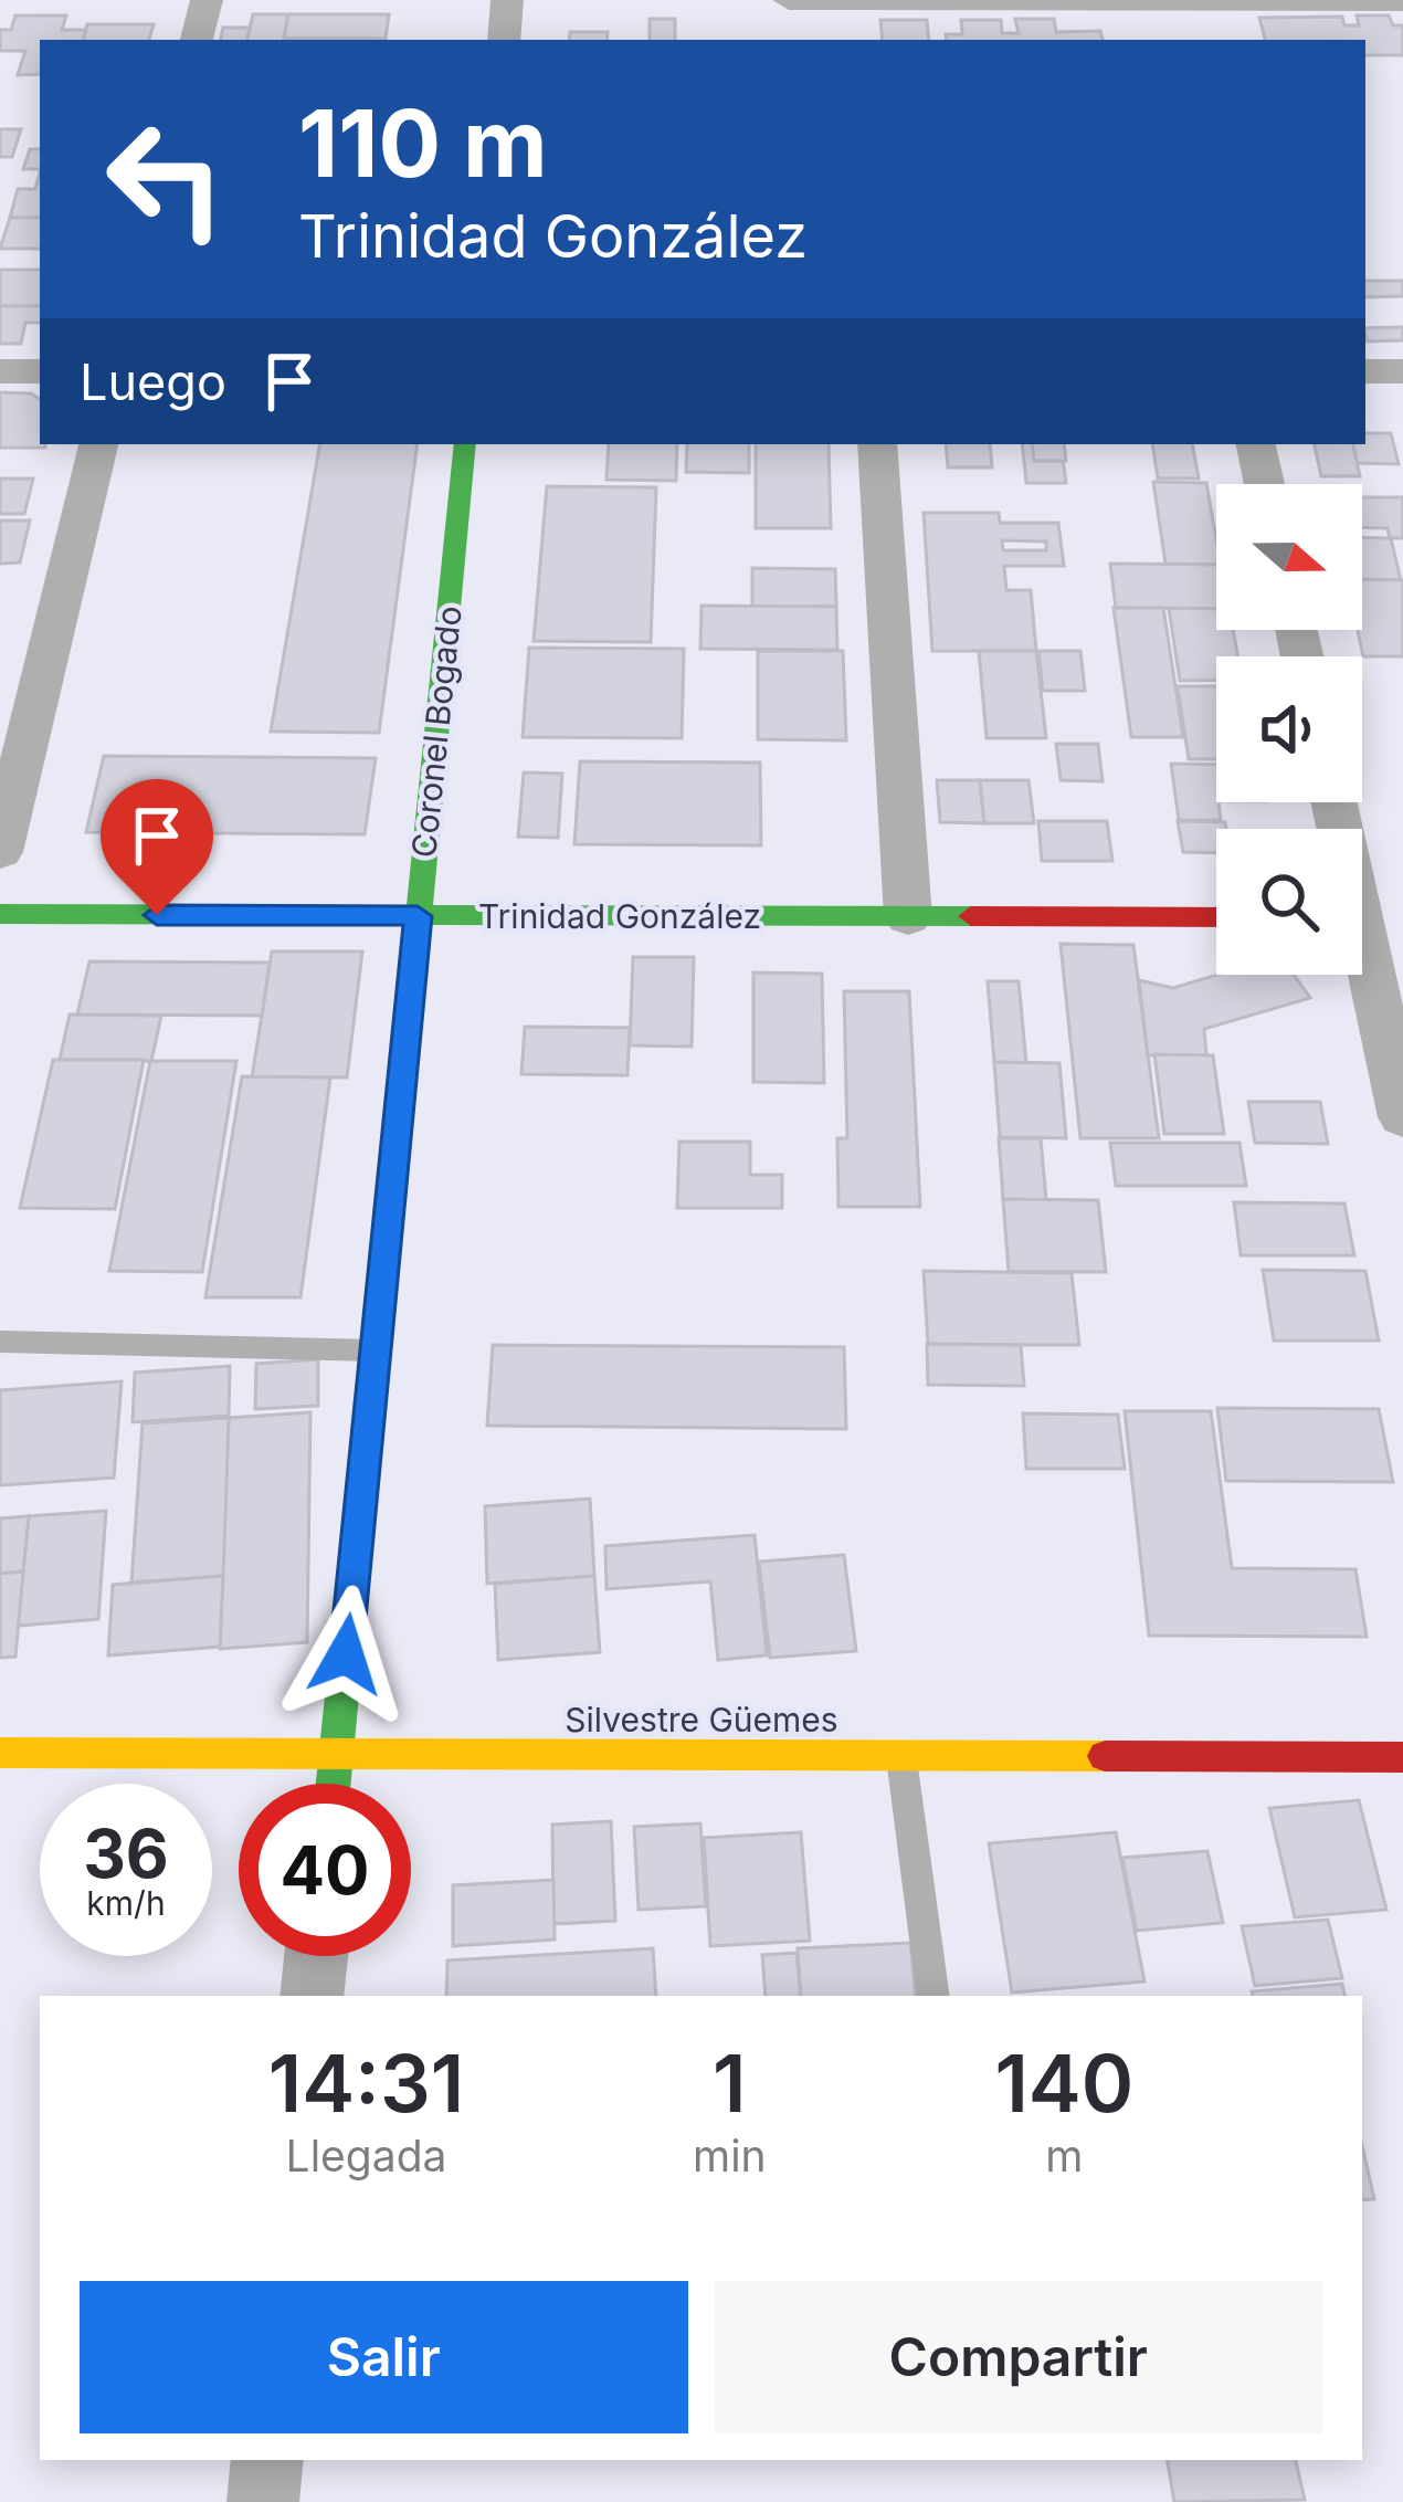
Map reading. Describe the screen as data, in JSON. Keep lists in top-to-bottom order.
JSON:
{
  "streets": {
    "street": ["Coronel Bogado", "Trinidad González", "Silvestre Güemes"]
  },
  "crossings": [
    ["Coronel Bogado", "Trinidad González"],
    ["Coronel Bogado", "Silvestre Güemes"]
  ],
  "north": "right",
  "page": {
    "turn": ["110 m", "Trinidad González"],
    "then": "Luego",
    "speed": "36 km/h",
    "limit": "40",
    "eta": [
      "14:31",
      "Llegada",
      "1",
      "min",
      "140",
      "m"
    ],
    "buttons": ["Salir", "Compartir"]
  }
}
